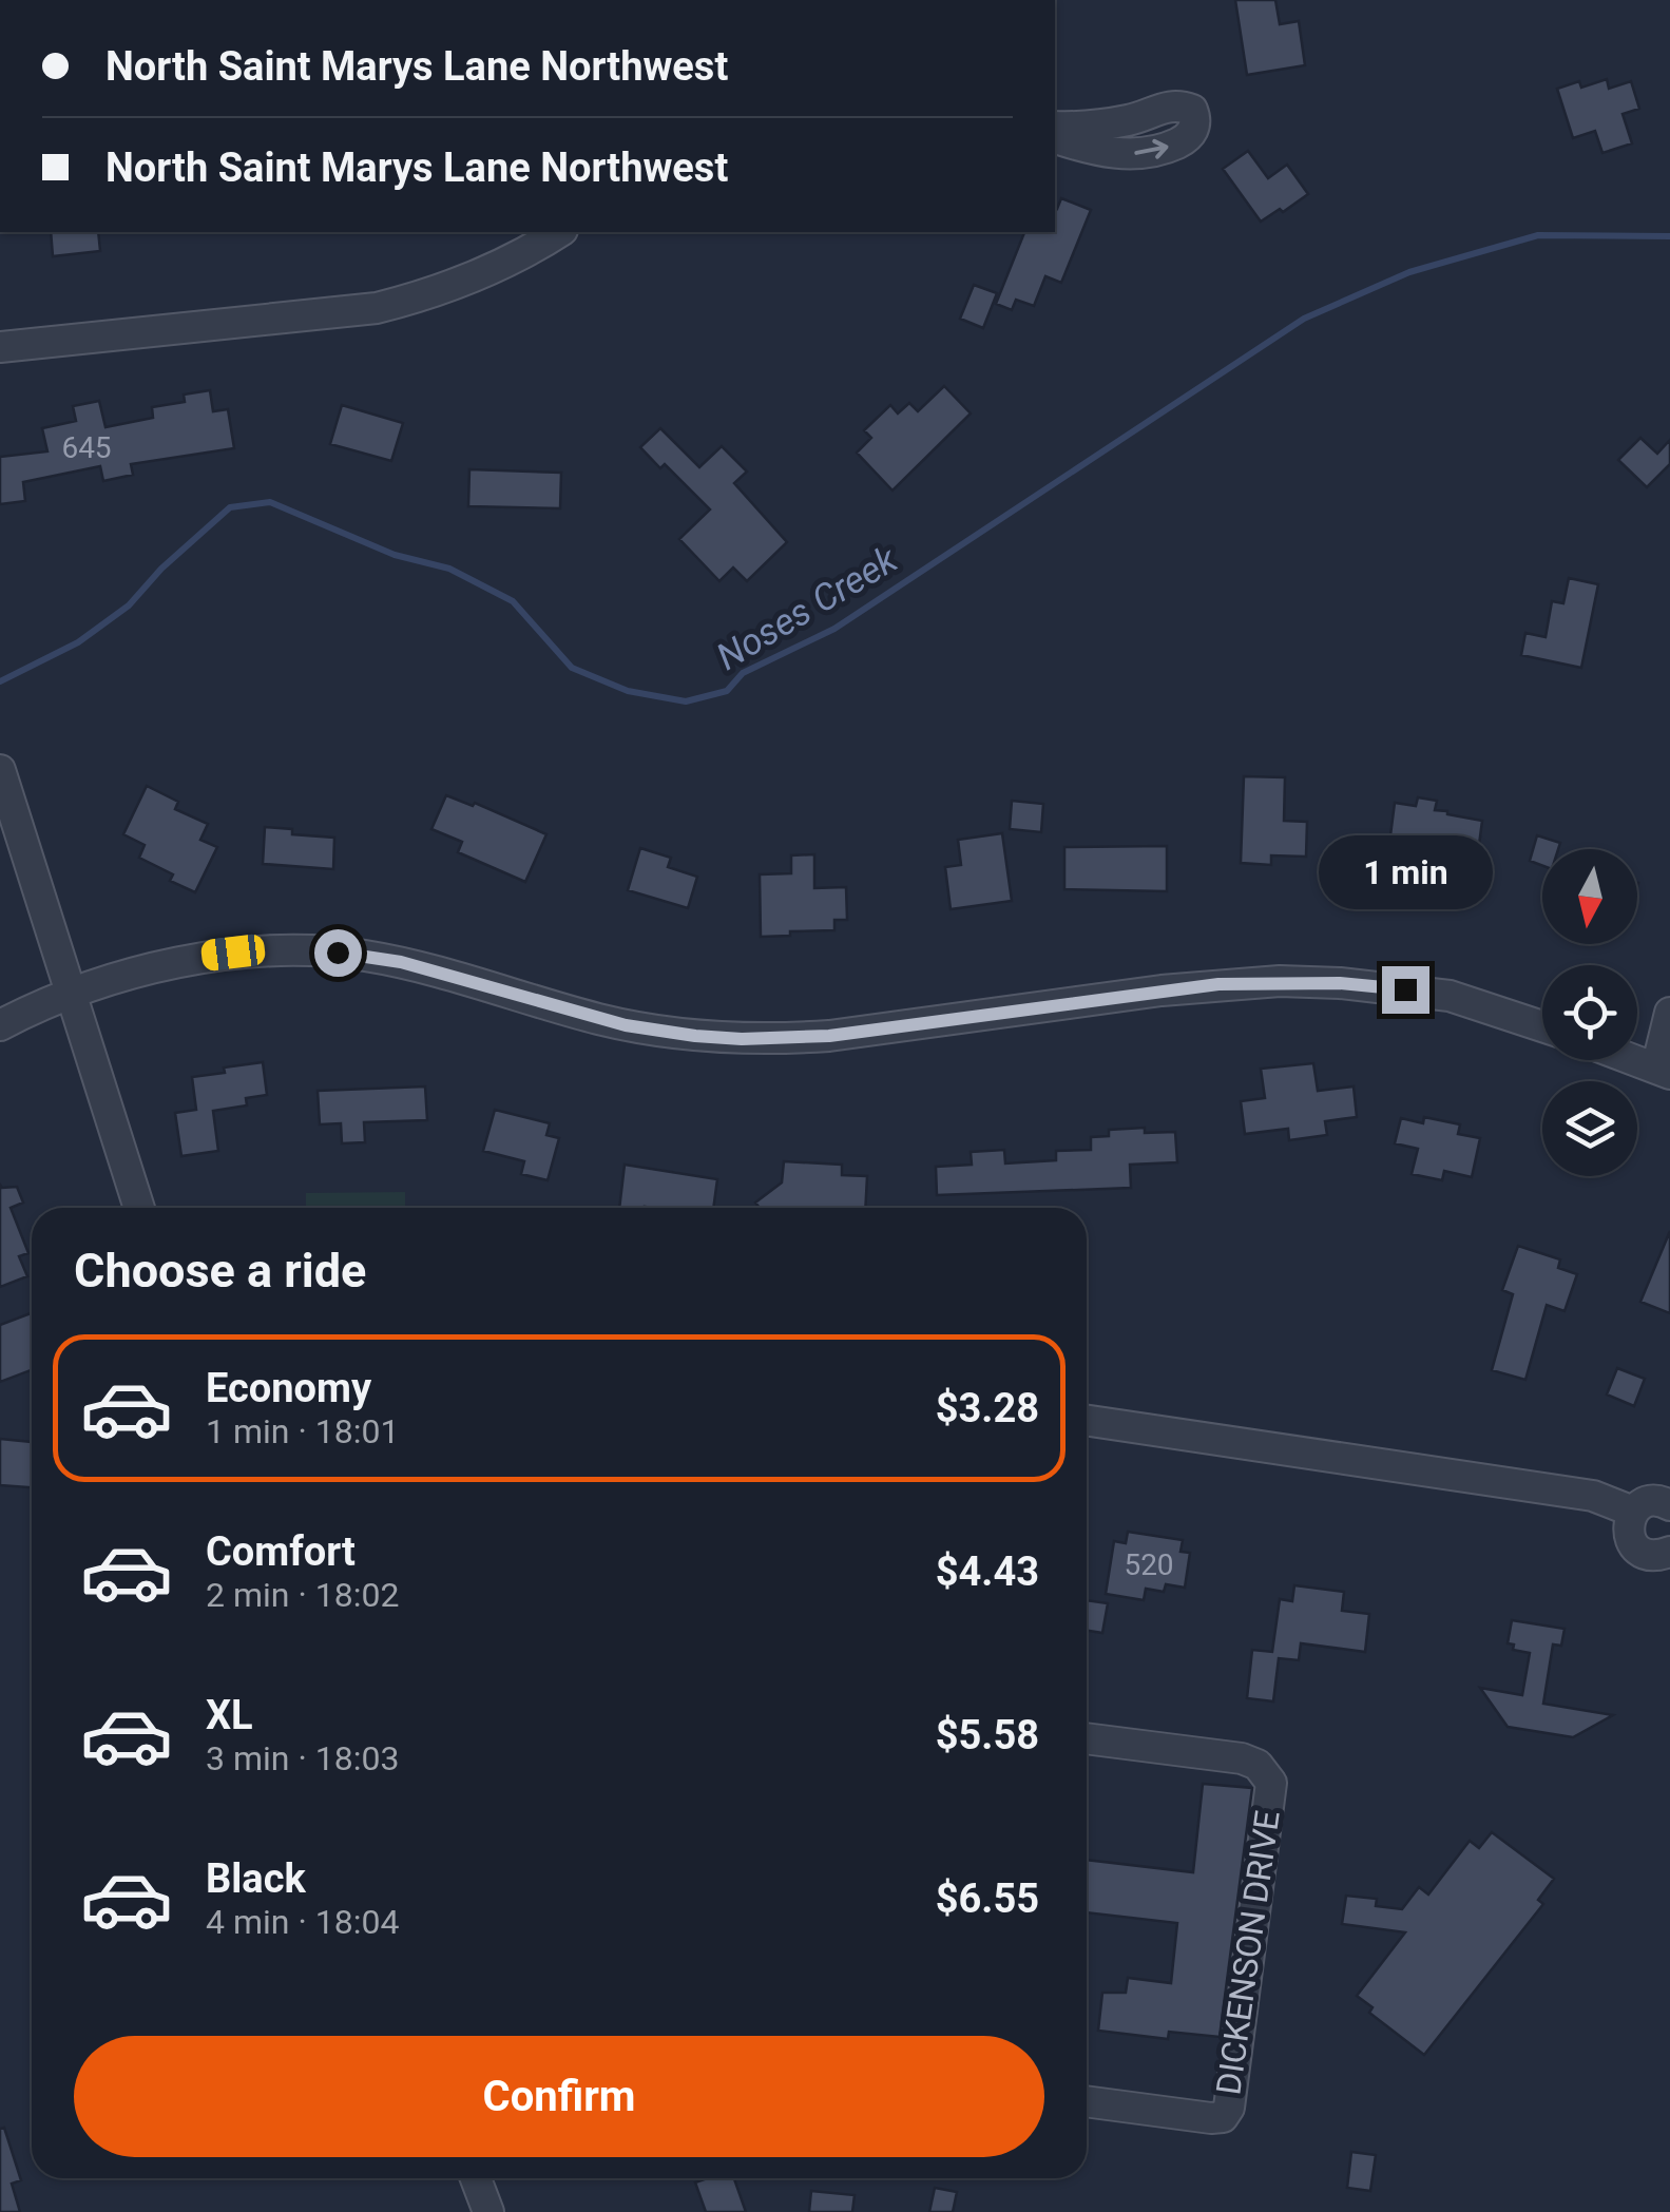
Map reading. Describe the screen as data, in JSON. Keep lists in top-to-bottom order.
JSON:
{
  "streets": {
    "street": ["DICKENSON DRIVE"]
  },
  "water": ["Noses Creek"],
  "house_numbers": ["645", "520"],
  "north": "bottom",
  "page": {
    "banner": ["North Saint Marys Lane Northwest", "North Saint Marys Lane Northwest"],
    "bubble": "1 min",
    "heading": "Choose a ride",
    "list": [
      {
        "name": "Economy",
        "note": "1 min · 18:01",
        "value": "$3.28"
      },
      {
        "name": "Comfort",
        "note": "2 min · 18:02",
        "value": "$4.43"
      },
      {
        "name": "XL",
        "note": "3 min · 18:03",
        "value": "$5.58"
      },
      {
        "name": "Black",
        "note": "4 min · 18:04",
        "value": "$6.55"
      }
    ],
    "buttons": "Confirm"
  }
}
